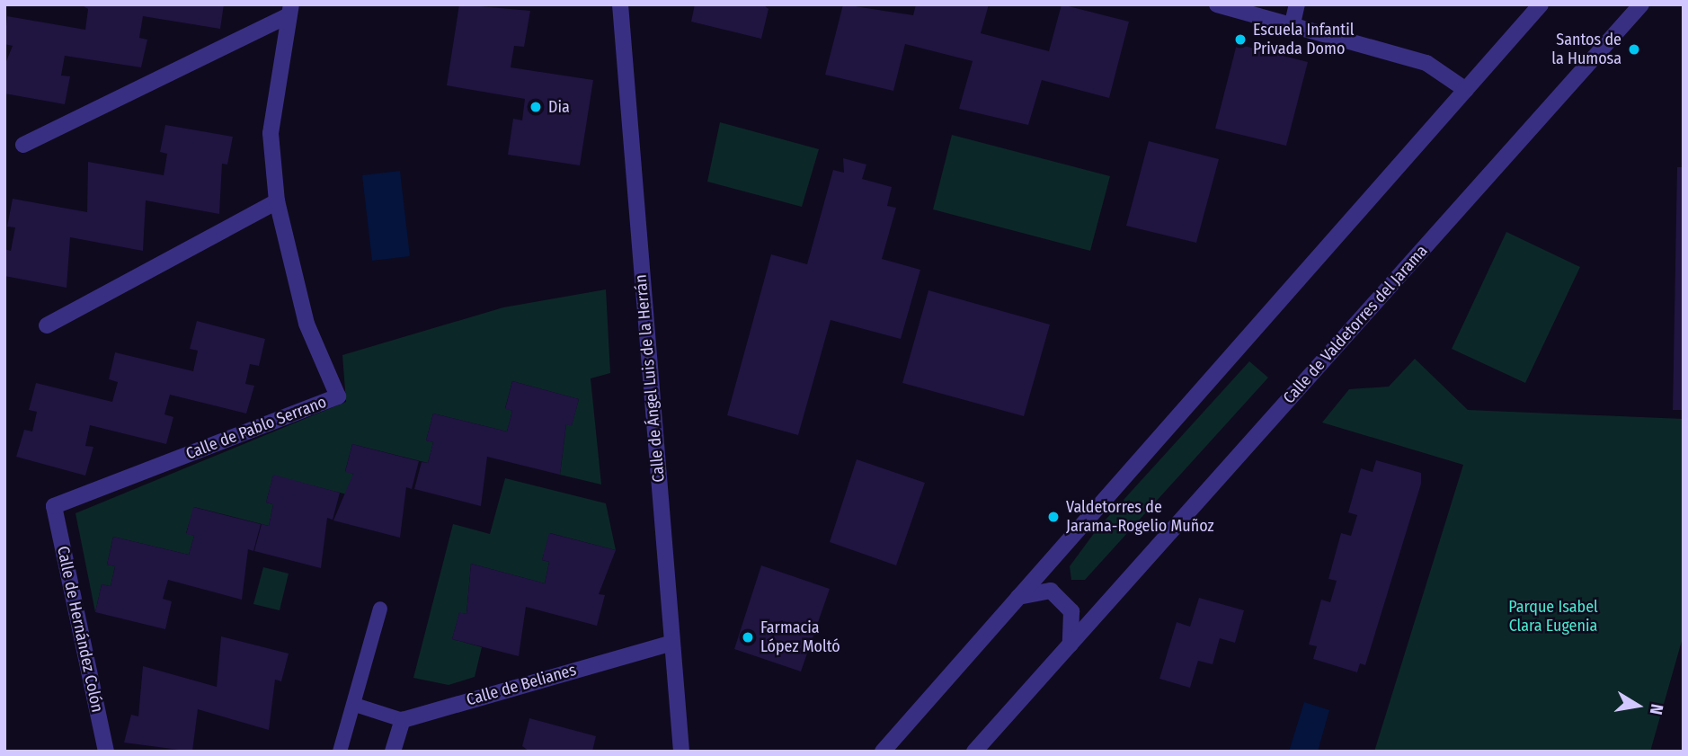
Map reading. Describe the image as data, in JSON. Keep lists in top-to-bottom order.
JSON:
{
  "streets": {
    "street": [
      "Calle de Valdetorres del Jarama",
      "Calle de Ángel Luis de la Herrán",
      "Calle de Pablo Serrano",
      "Calle de Hernández Colón",
      "Calle de Belianes"
    ]
  },
  "crossings": [
    ["Calle de Ángel Luis de la Herrán", "Calle de Belianes"],
    ["Calle de Pablo Serrano", "Calle de Hernández Colón"]
  ],
  "parks": ["Parque Isabel Clara Eugenia"],
  "places": [
    "Escuela Infantil Privada Domo",
    "Santos de la Humosa",
    "Dia",
    "Valdetorres de Jarama-Rogelio Muñoz",
    "Farmacia López Moltó"
  ],
  "north": "right"
}
